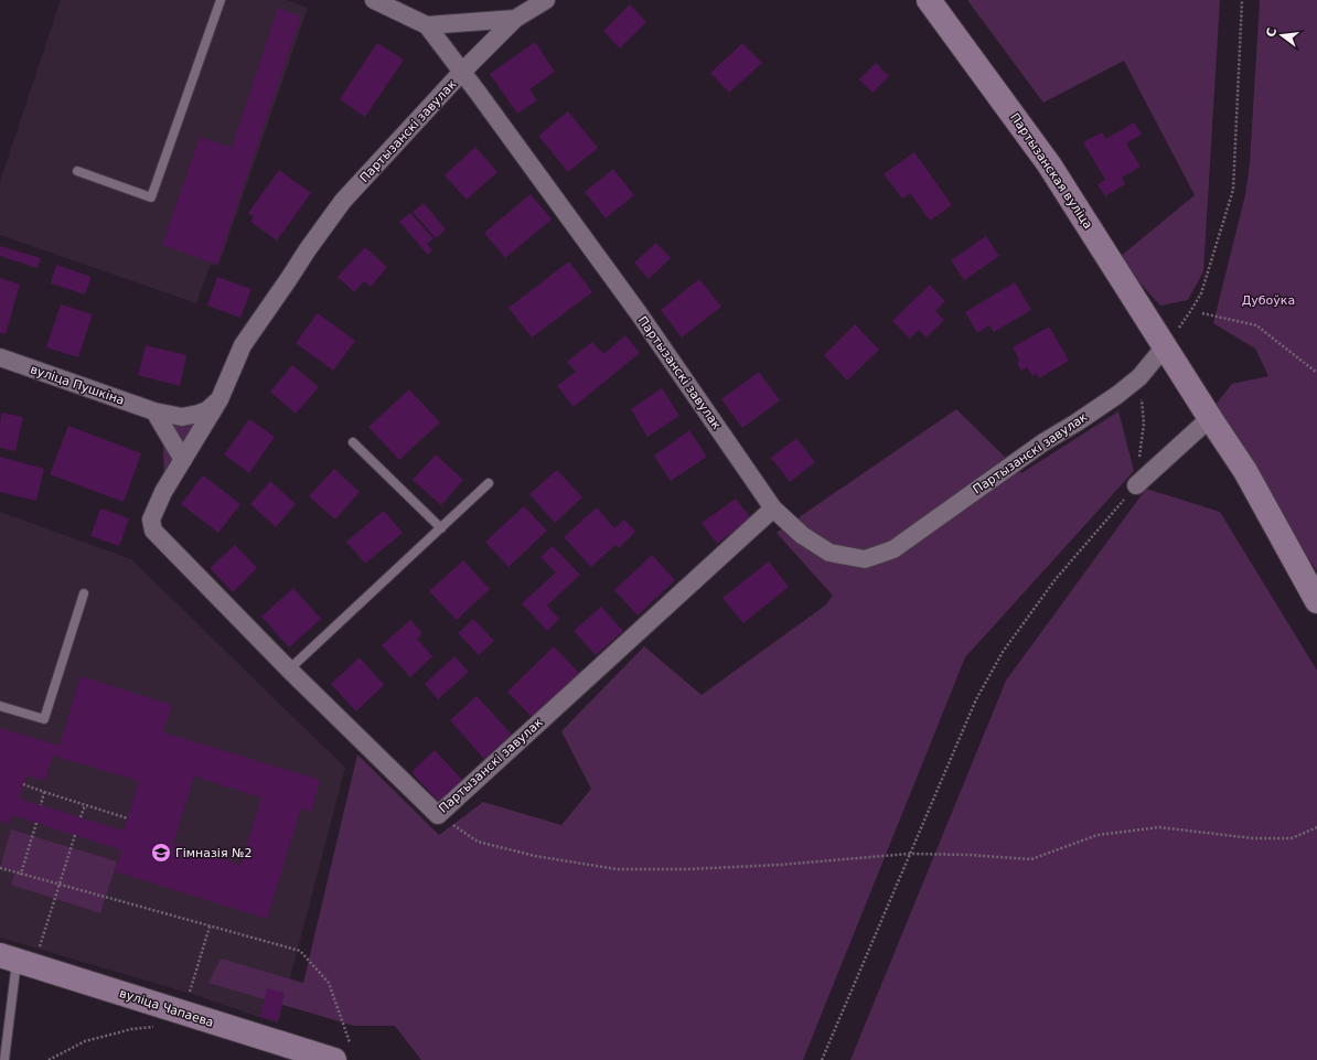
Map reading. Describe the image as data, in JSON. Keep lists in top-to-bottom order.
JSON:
{
  "streets": {
    "main road": ["Партызанская вуліца", "вуліца Чапаева"],
    "street": ["Партызанскі завулак", "вуліца Пушкіна"]
  },
  "crossings": [
    ["Партызанскі завулак", "Партызанская вуліца"]
  ],
  "parks": ["Дубоўка"],
  "places": {
    "school or university": ["Гімназія №2"]
  },
  "north": "left"
}
